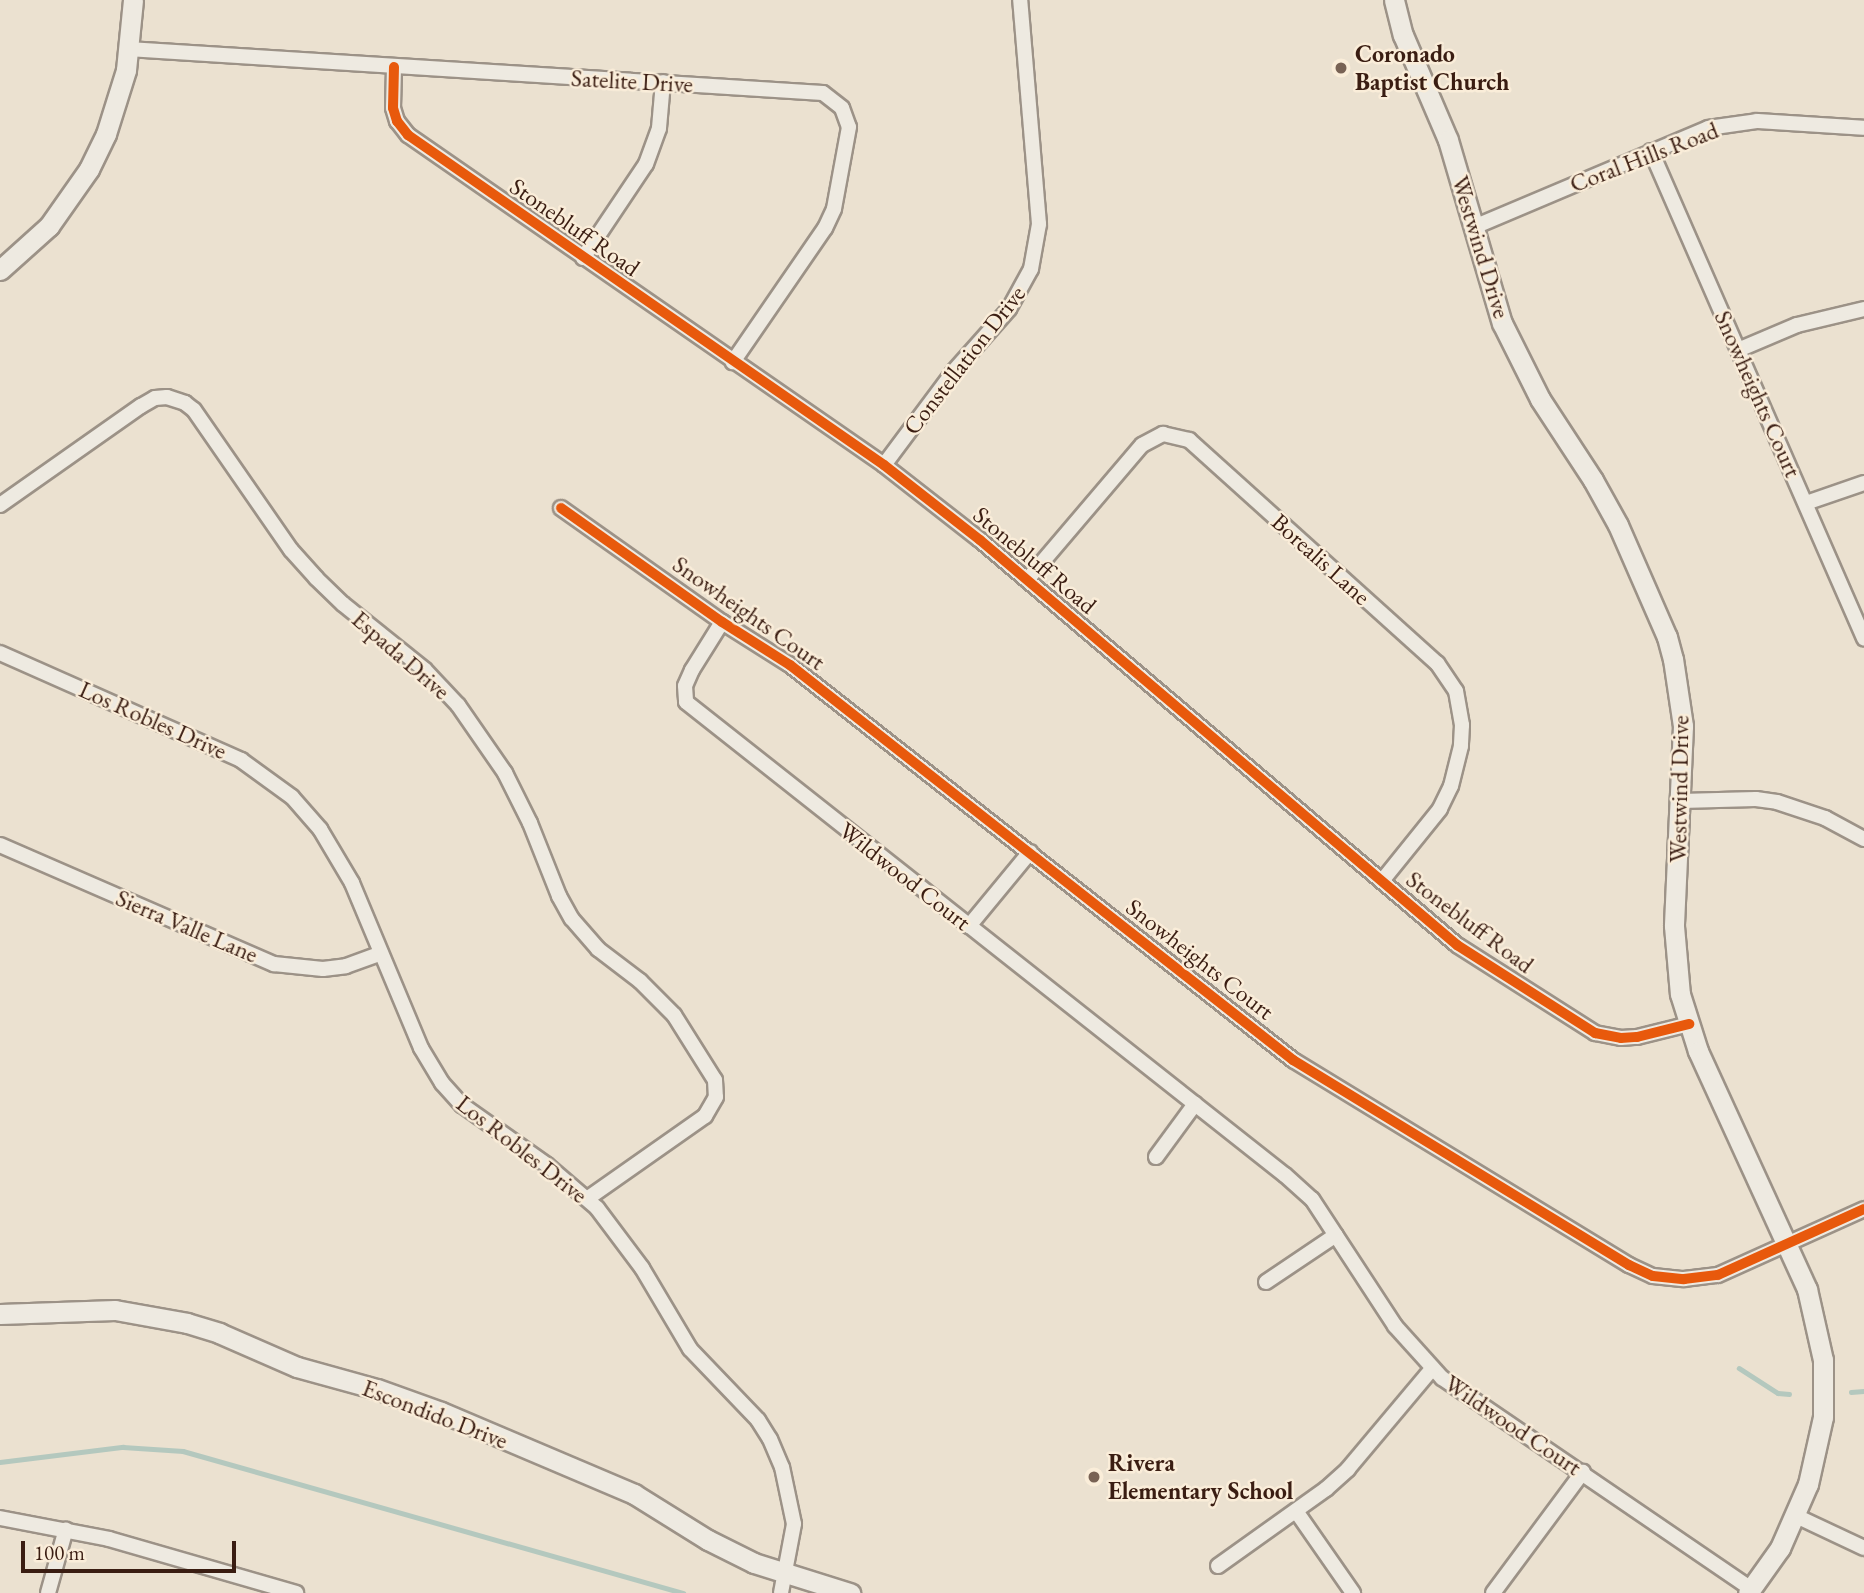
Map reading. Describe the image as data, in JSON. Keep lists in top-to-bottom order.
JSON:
{
  "streets": {
    "main road": ["Westwind Drive", "Escondido Drive"],
    "street": [
      "Satelite Drive",
      "Coral Hills Road",
      "Stonebluff Road",
      "Constellation Drive",
      "Snowheights Court",
      "Borealis Lane",
      "Espada Drive",
      "Los Robles Drive",
      "Wildwood Court",
      "Sierra Valle Lane"
    ]
  },
  "crossings": [
    ["Satelite Drive", "Stonebluff Road"],
    ["Coral Hills Road", "Westwind Drive"],
    ["Coral Hills Road", "Snowheights Court"],
    ["Stonebluff Road", "Westwind Drive"],
    ["Stonebluff Road", "Constellation Drive"],
    ["Stonebluff Road", "Borealis Lane"],
    ["Westwind Drive", "Snowheights Court"],
    ["Westwind Drive", "Wildwood Court"],
    ["Snowheights Court", "Wildwood Court"],
    ["Espada Drive", "Los Robles Drive"],
    ["Los Robles Drive", "Sierra Valle Lane"],
    ["Los Robles Drive", "Escondido Drive"]
  ],
  "places": ["Coronado Baptist Church", "Rivera Elementary School"],
  "scale_bar": "100 m"
}
